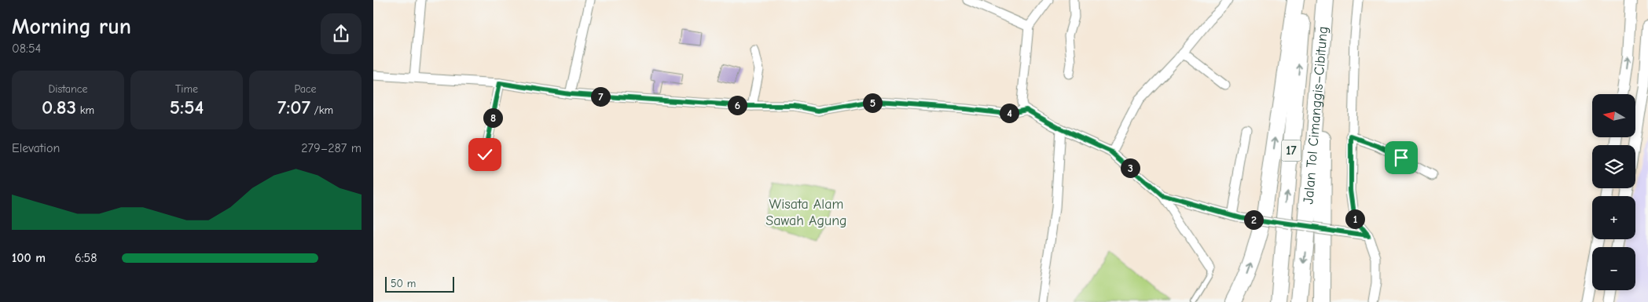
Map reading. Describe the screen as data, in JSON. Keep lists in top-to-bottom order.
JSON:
{
  "streets": {
    "highway": ["Jalan Tol Cimanggis–Cibitung", "17"]
  },
  "parks": ["Wisata Alam Sawah Agung"],
  "scale_bar": "50 m",
  "north": "left",
  "page": {
    "heading": ["Morning run", "08:54"],
    "stats": [
      ["Distance", "0.83 km"],
      ["Time", "5:54"],
      ["Pace", "7:07 /km"]
    ],
    "pins": [
      "7",
      "5",
      "6",
      "4",
      "8",
      "3",
      "1",
      "2"
    ],
    "map_buttons": ["+", "−"],
    "chart": ["Elevation", "279–287 m"],
    "list": [
      {
        "name": "100 m",
        "note": "6:58"
      }
    ],
    "scale": "50 m"
  }
}
